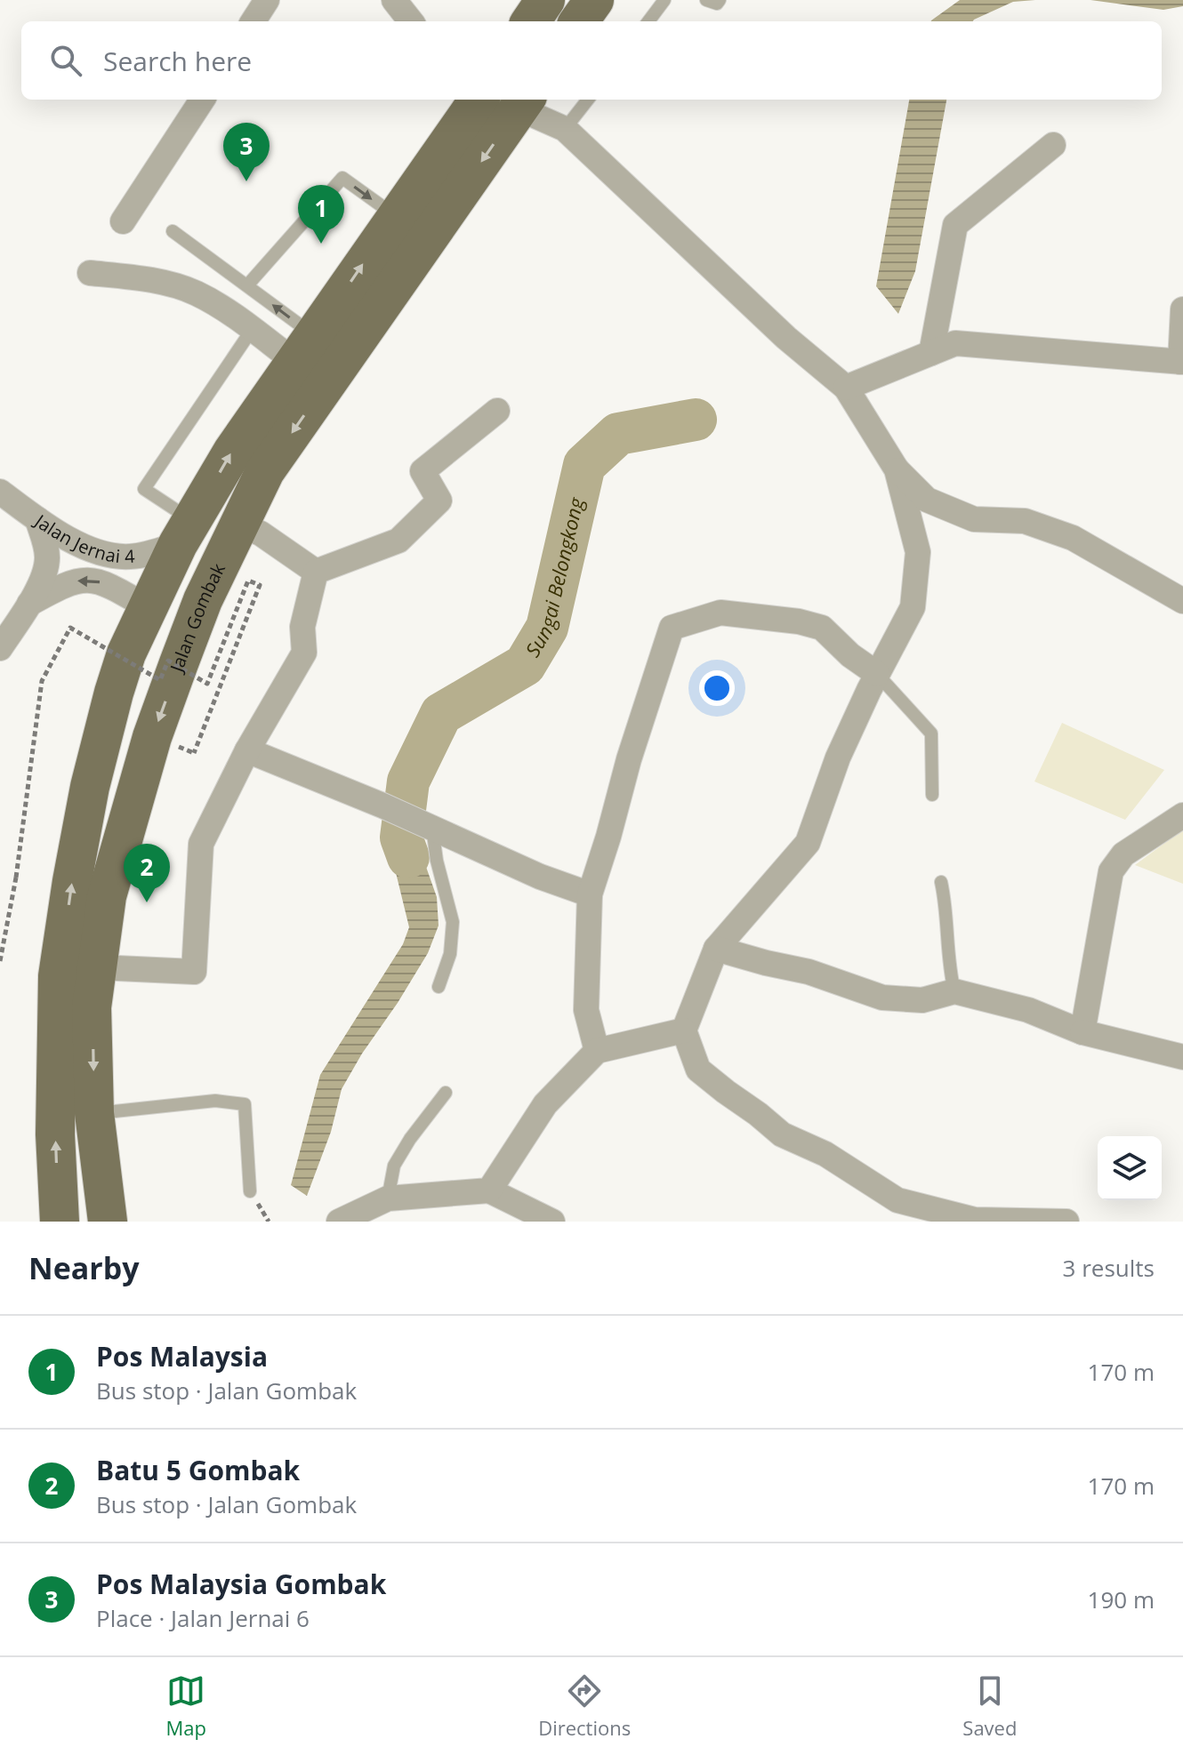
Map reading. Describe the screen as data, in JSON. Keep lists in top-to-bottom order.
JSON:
{
  "streets": {
    "main road": ["Jalan Gombak"],
    "street": ["Jalan Jernai 4"]
  },
  "water": ["Sungai Belongkong"],
  "page": {
    "search": "Search here",
    "pins": ["3", "1", "2"],
    "heading": ["Nearby", "3 results"],
    "list": [
      {
        "mark": "1",
        "name": "Pos Malaysia",
        "note": "Bus stop · Jalan Gombak",
        "value": "170 m"
      },
      {
        "mark": "2",
        "name": "Batu 5 Gombak",
        "note": "Bus stop · Jalan Gombak",
        "value": "170 m"
      },
      {
        "mark": "3",
        "name": "Pos Malaysia Gombak",
        "note": "Place · Jalan Jernai 6",
        "value": "190 m"
      }
    ],
    "nav": ["Map", "Directions", "Saved"]
  }
}
